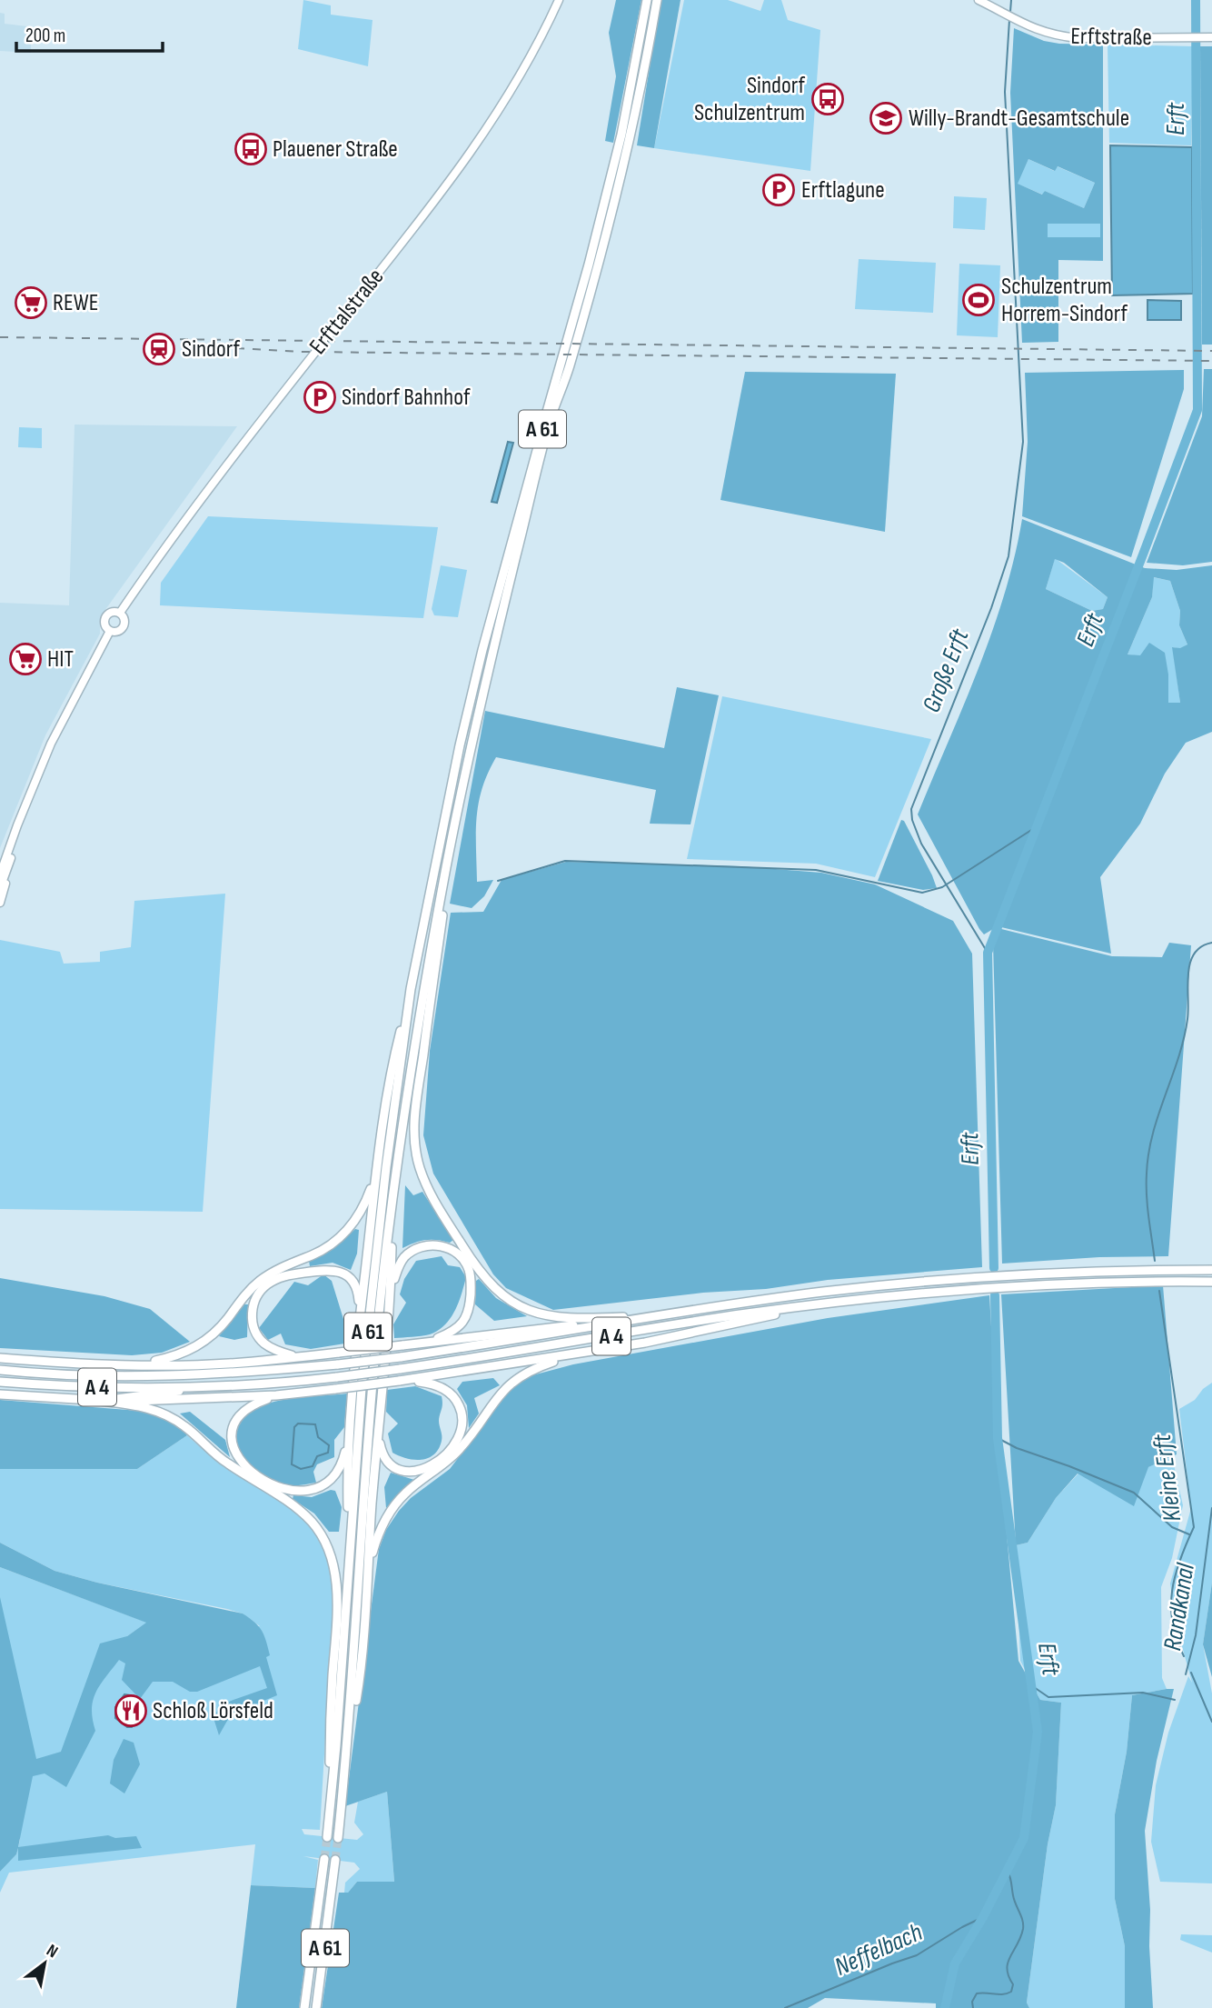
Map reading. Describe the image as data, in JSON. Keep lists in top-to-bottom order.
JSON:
{
  "streets": {
    "highway": ["A 61", "A 4"],
    "main road": ["Erftstraße", "Erfttalstraße"]
  },
  "water": [
    "Erft",
    "Große Erft",
    "Kleine Erft",
    "Randkanal",
    "Neffelbach"
  ],
  "places": {
    "bus stop": ["Sindorf Schulzentrum", "Plauener Straße"],
    "school or university": ["Willy-Brandt-Gesamtschule"],
    "parking": ["Erftlagune", "Sindorf Bahnhof"],
    "sports": ["Schulzentrum Horrem-Sindorf"],
    "supermarket": ["REWE", "HIT"],
    "station": ["Sindorf"],
    "restaurant": ["Schloß Lörsfeld"]
  },
  "scale_bar": "200 m",
  "north": "top right"
}
